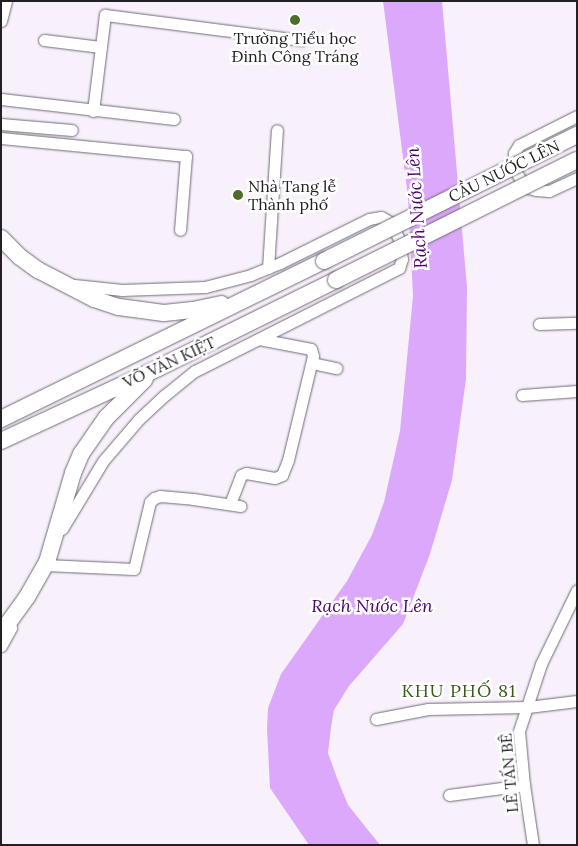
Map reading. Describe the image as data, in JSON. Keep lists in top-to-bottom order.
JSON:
{
  "streets": {
    "highway": ["CẦU NƯỚC LÊN", "VÕ VĂN KIỆT"],
    "street": ["LÊ TẤN BÊ"]
  },
  "crossings": [
    ["CẦU NƯỚC LÊN", "VÕ VĂN KIỆT"]
  ],
  "districts": ["KHU PHỐ 81"],
  "water": ["Rạch Nước Lên"],
  "places": ["Trường Tiểu học Đinh Công Tráng", "Nhà Tang lễ Thành phố"]
}
